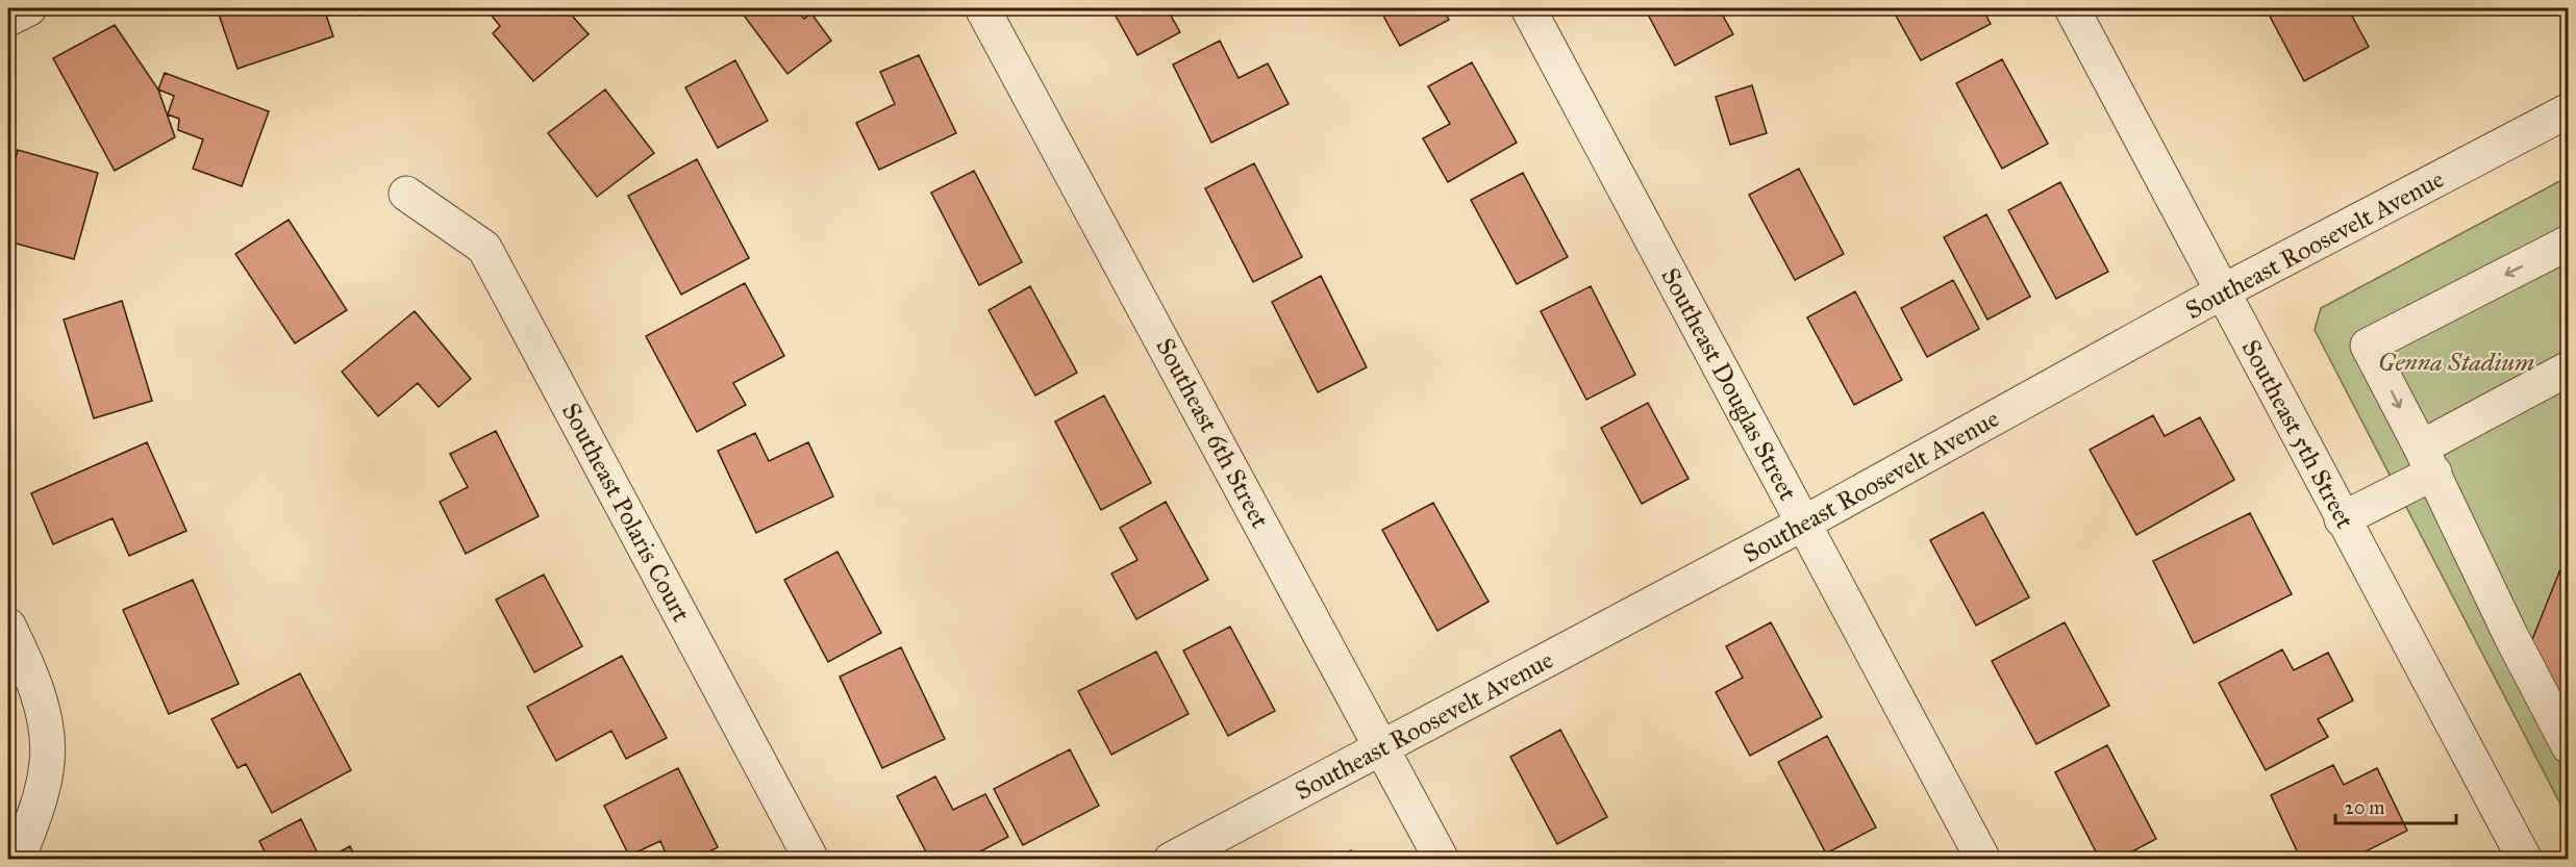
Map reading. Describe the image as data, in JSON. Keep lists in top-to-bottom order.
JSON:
{
  "streets": {
    "street": [
      "Southeast Roosevelt Avenue",
      "Southeast Douglas Street",
      "Southeast 6th Street",
      "Southeast 5th Street",
      "Southeast Polaris Court"
    ]
  },
  "crossings": [
    ["Southeast Roosevelt Avenue", "Southeast Douglas Street"],
    ["Southeast Roosevelt Avenue", "Southeast 6th Street"],
    ["Southeast Roosevelt Avenue", "Southeast 5th Street"]
  ],
  "parks": ["Genna Stadium"],
  "scale_bar": "20 m"
}
